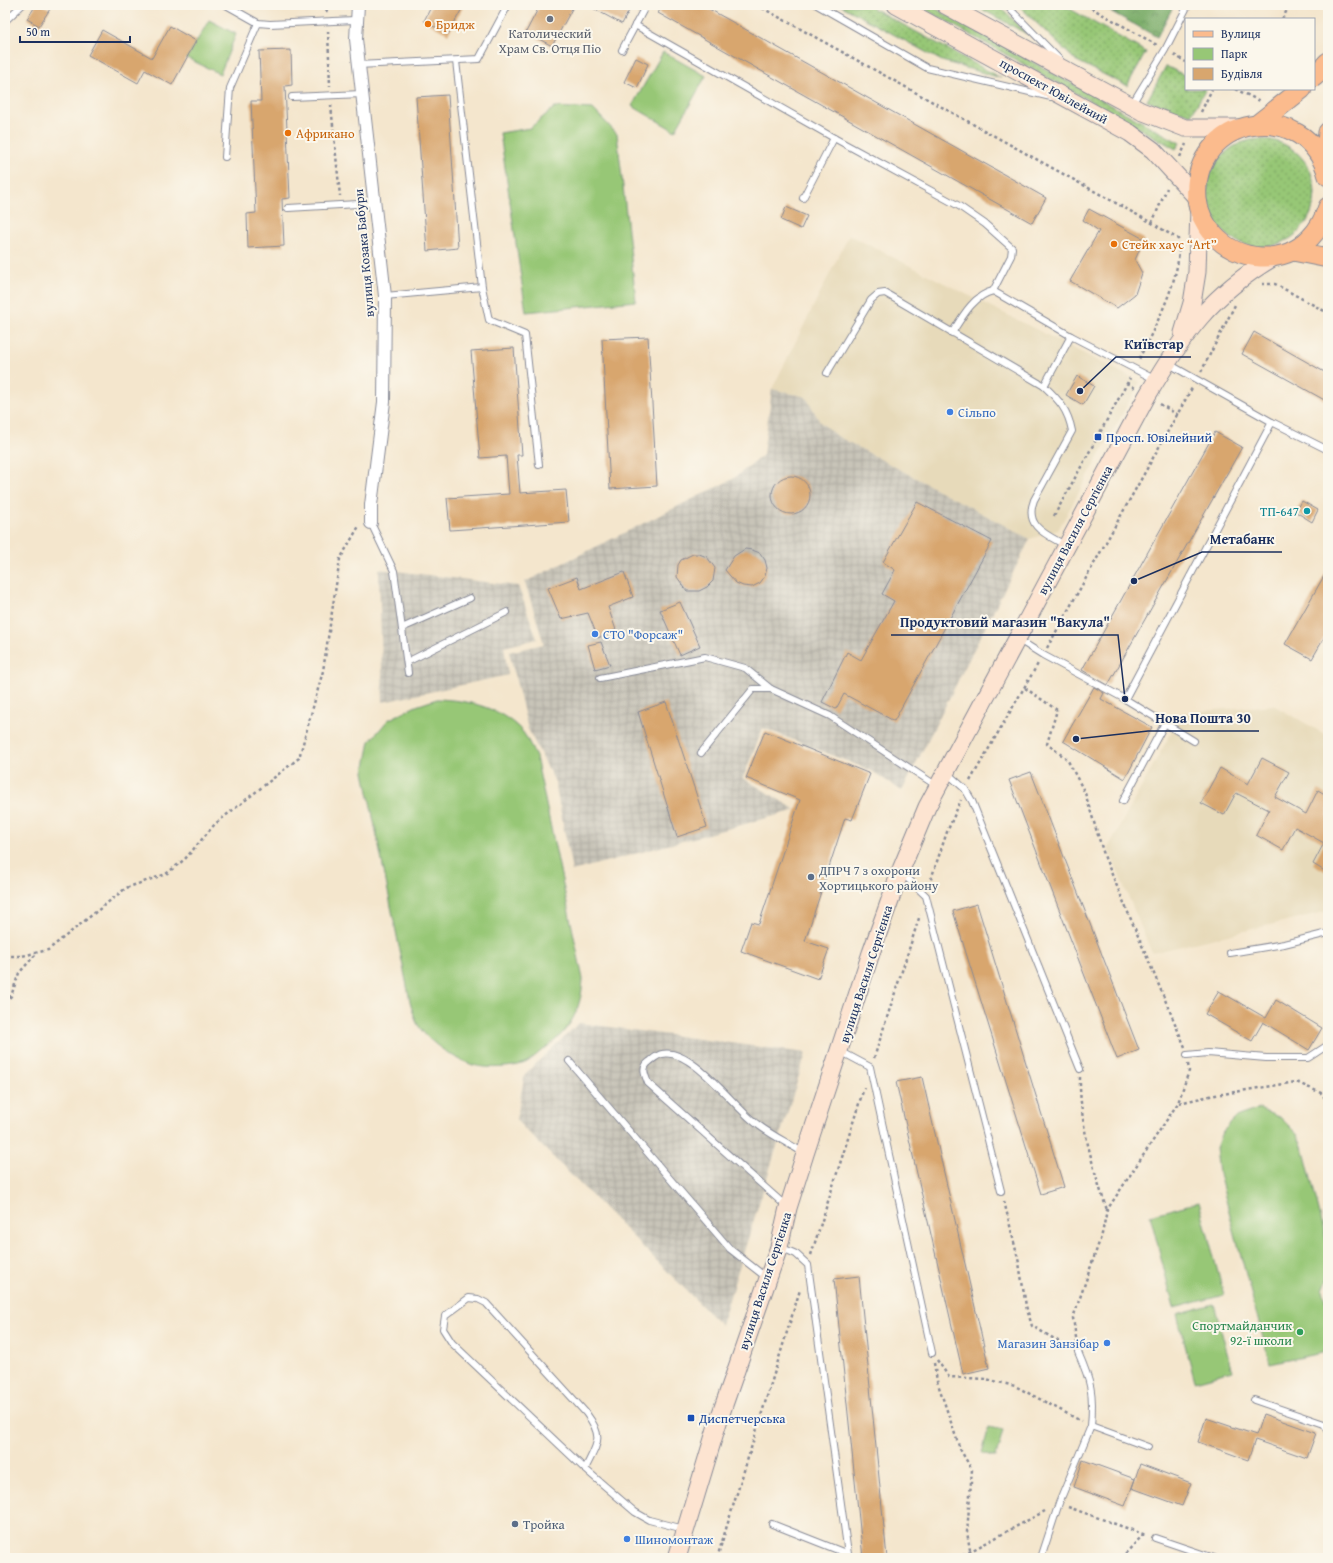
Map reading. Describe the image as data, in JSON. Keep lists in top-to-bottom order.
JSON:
{
  "streets": {
    "main road": ["проспект Ювілейний", "вулиця Василя Сергієнка"],
    "street": ["вулиця Козака Бабури"]
  },
  "crossings": [
    ["проспект Ювілейний", "вулиця Василя Сергієнка"]
  ],
  "places": {
    "other": [
      "Католический Храм Св. Отця Піо",
      "Бридж",
      "Африкано",
      "Стейк хаус “Art”",
      "Київстар",
      "Сільпо",
      "ТП-647",
      "Метабанк",
      "СТО \"Форсаж\"",
      "Продуктовий магазин \"Вакула\"",
      "Нова Пошта 30",
      "ДПРЧ 7 з охорони Хортицького району",
      "Спортмайданчик 92-ї школи",
      "Магазин Занзібар",
      "Тройка",
      "Шиномонтаж"
    ],
    "transit": ["Просп. Ювілейний", "Диспетчерська"]
  },
  "legend": ["Вулиця", "Парк", "Будівля"],
  "scale_bar": "50 m"
}
